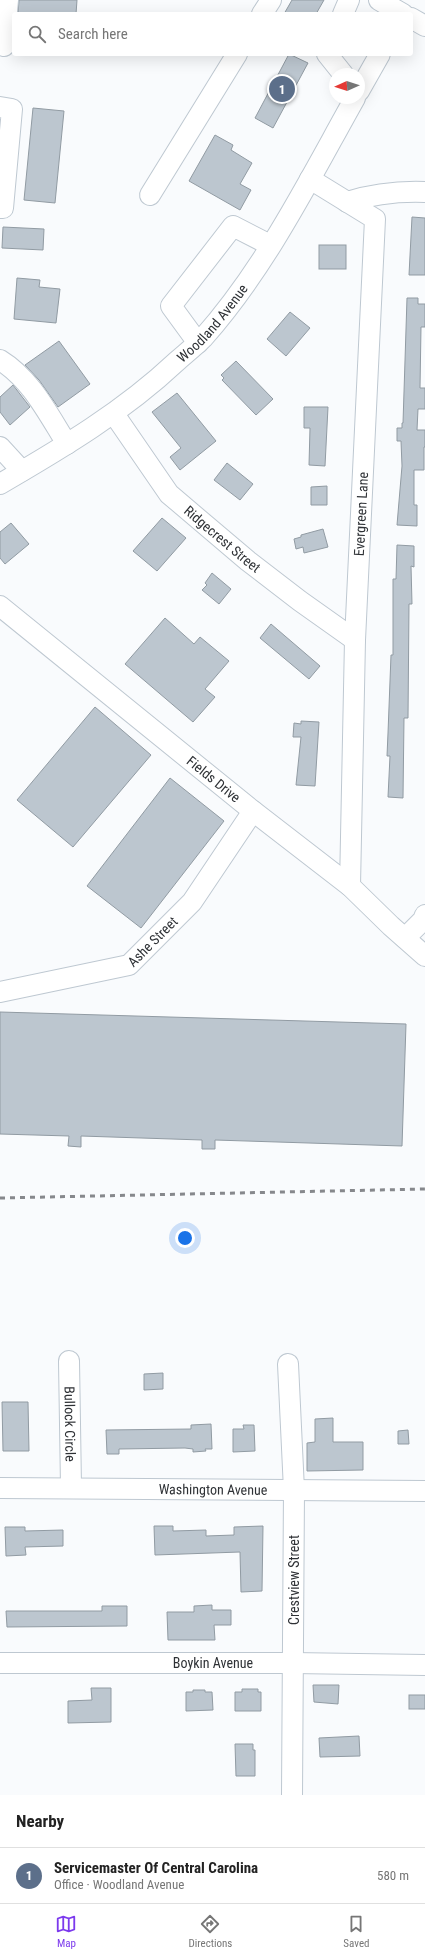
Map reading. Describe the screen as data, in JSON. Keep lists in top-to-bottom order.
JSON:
{
  "streets": {
    "street": [
      "Woodland Avenue",
      "Evergreen Lane",
      "Ridgecrest Street",
      "Fields Drive",
      "Ashe Street",
      "Bullock Circle",
      "Washington Avenue",
      "Crestview Street",
      "Boykin Avenue"
    ]
  },
  "crossings": [
    ["Woodland Avenue", "Evergreen Lane"],
    ["Woodland Avenue", "Ridgecrest Street"],
    ["Evergreen Lane", "Ridgecrest Street"],
    ["Evergreen Lane", "Fields Drive"],
    ["Fields Drive", "Ashe Street"],
    ["Bullock Circle", "Washington Avenue"],
    ["Washington Avenue", "Crestview Street"],
    ["Crestview Street", "Boykin Avenue"]
  ],
  "north": "left",
  "page": {
    "search": "Search here",
    "pins": "1",
    "heading": "Nearby",
    "list": [
      {
        "mark": "1",
        "name": "Servicemaster Of Central Carolina",
        "note": "Office · Woodland Avenue",
        "value": "580 m"
      }
    ],
    "nav": ["Map", "Directions", "Saved"]
  }
}
